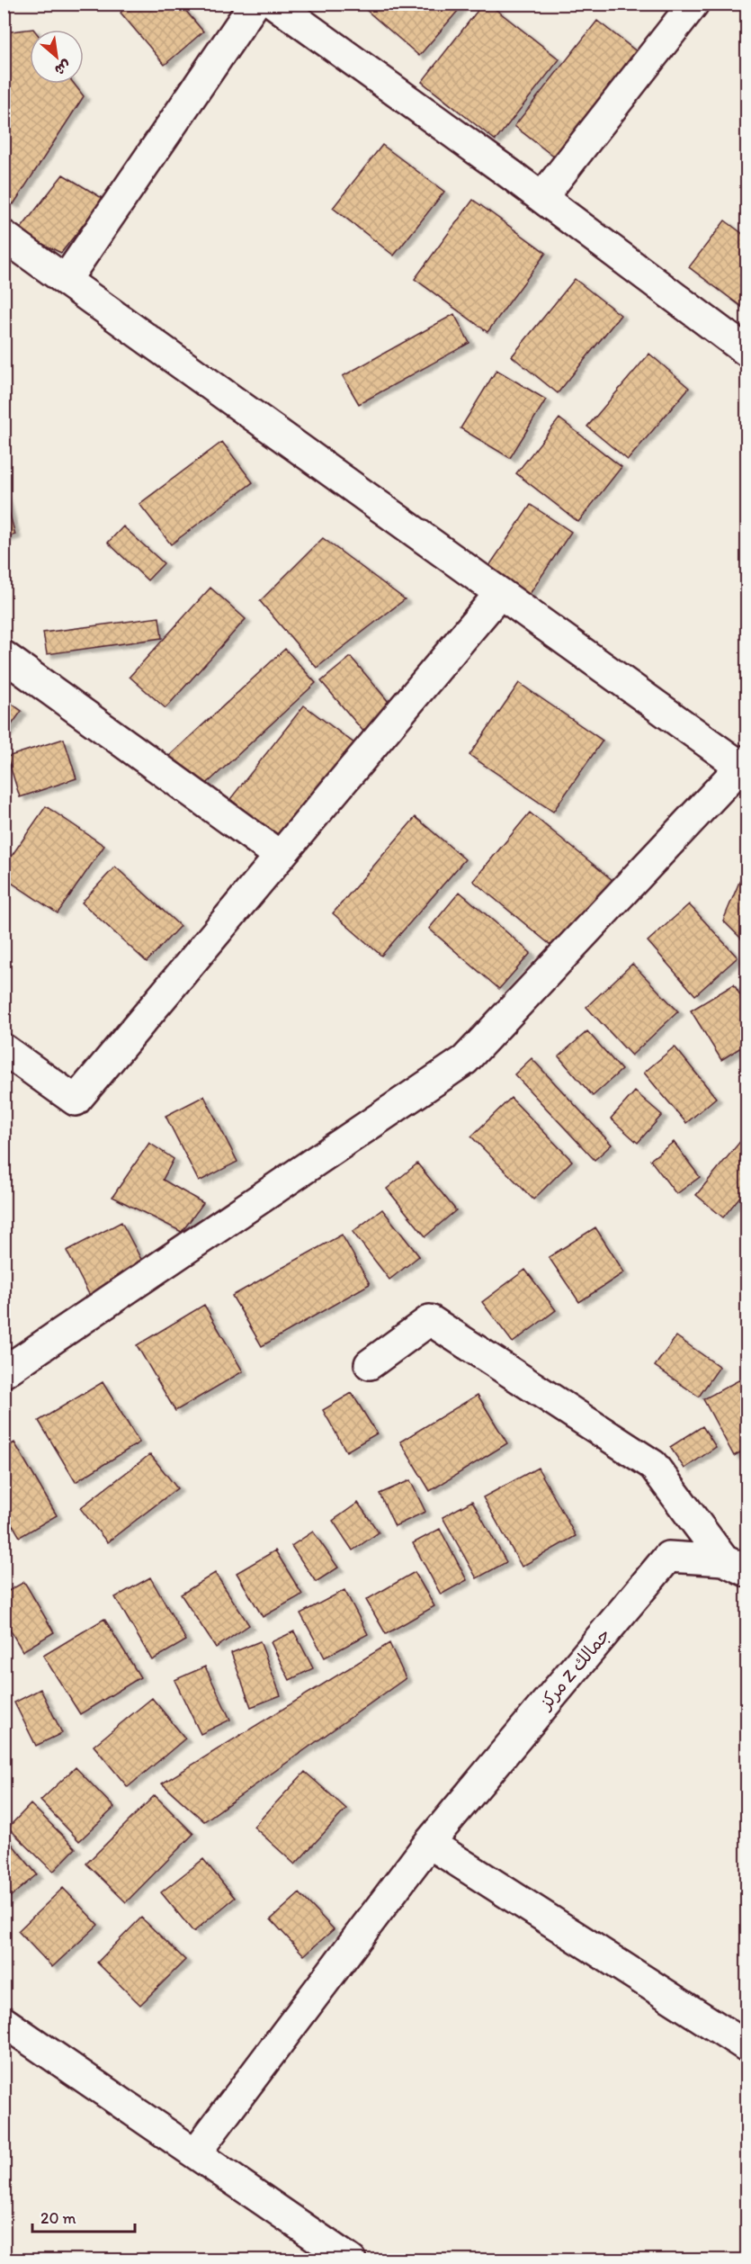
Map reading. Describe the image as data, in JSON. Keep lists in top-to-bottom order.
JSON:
{
  "streets": {
    "street": ["مركز Z جمالك"]
  },
  "scale_bar": "20 m",
  "north": "bottom right"
}
